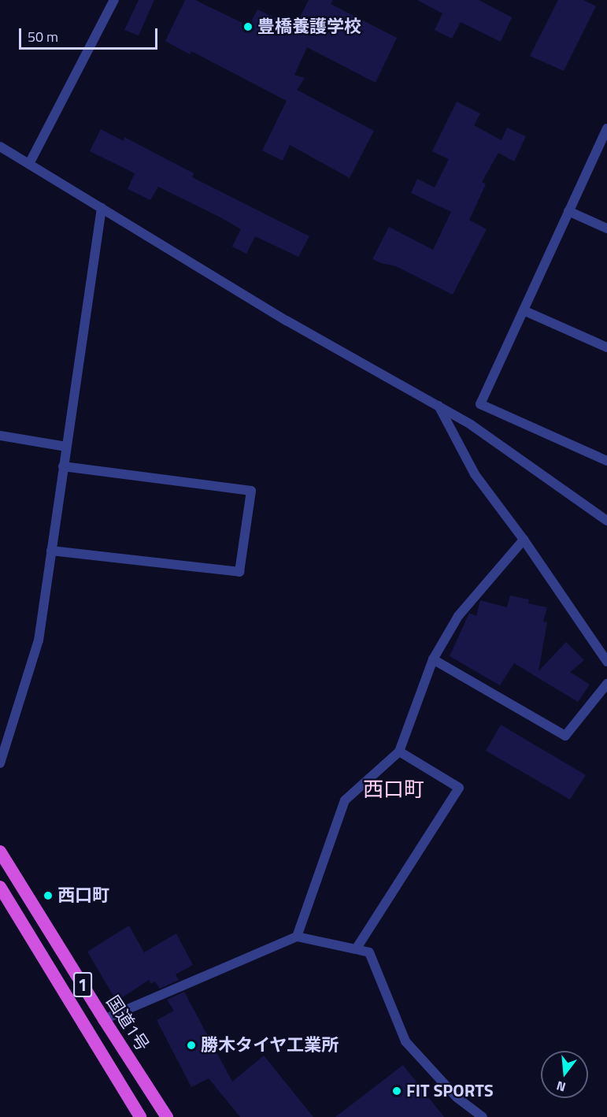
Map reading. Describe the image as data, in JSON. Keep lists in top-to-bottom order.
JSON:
{
  "streets": {
    "highway": ["1", "国道1号"]
  },
  "districts": ["西口町"],
  "places": [
    "豊橋養護学校",
    "西口町",
    "勝木タイヤ工業所",
    "FIT SPORTS"
  ],
  "scale_bar": "50 m",
  "north": "bottom"
}
